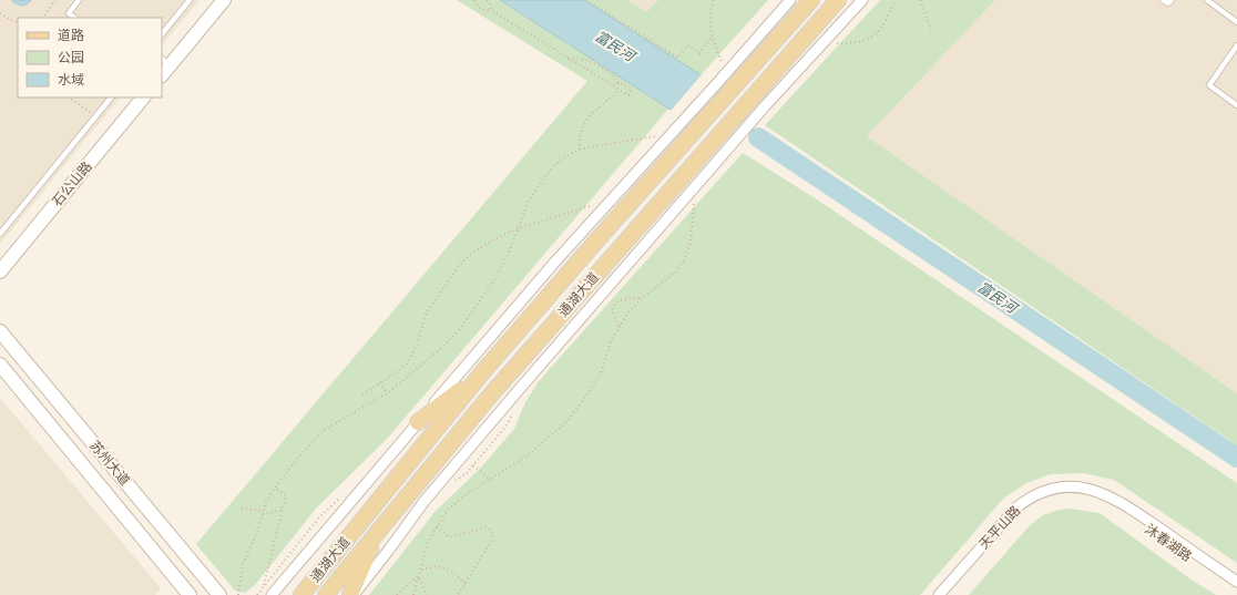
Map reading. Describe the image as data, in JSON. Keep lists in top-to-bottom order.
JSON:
{
  "streets": {
    "main road": ["通湖大道"],
    "street": [
      "石公山路",
      "苏州大道",
      "天平山路",
      "沐春湖路"
    ]
  },
  "crossings": [
    ["天平山路", "沐春湖路"]
  ],
  "water": ["富民河"],
  "legend": ["道路", "公园", "水域"]
}
